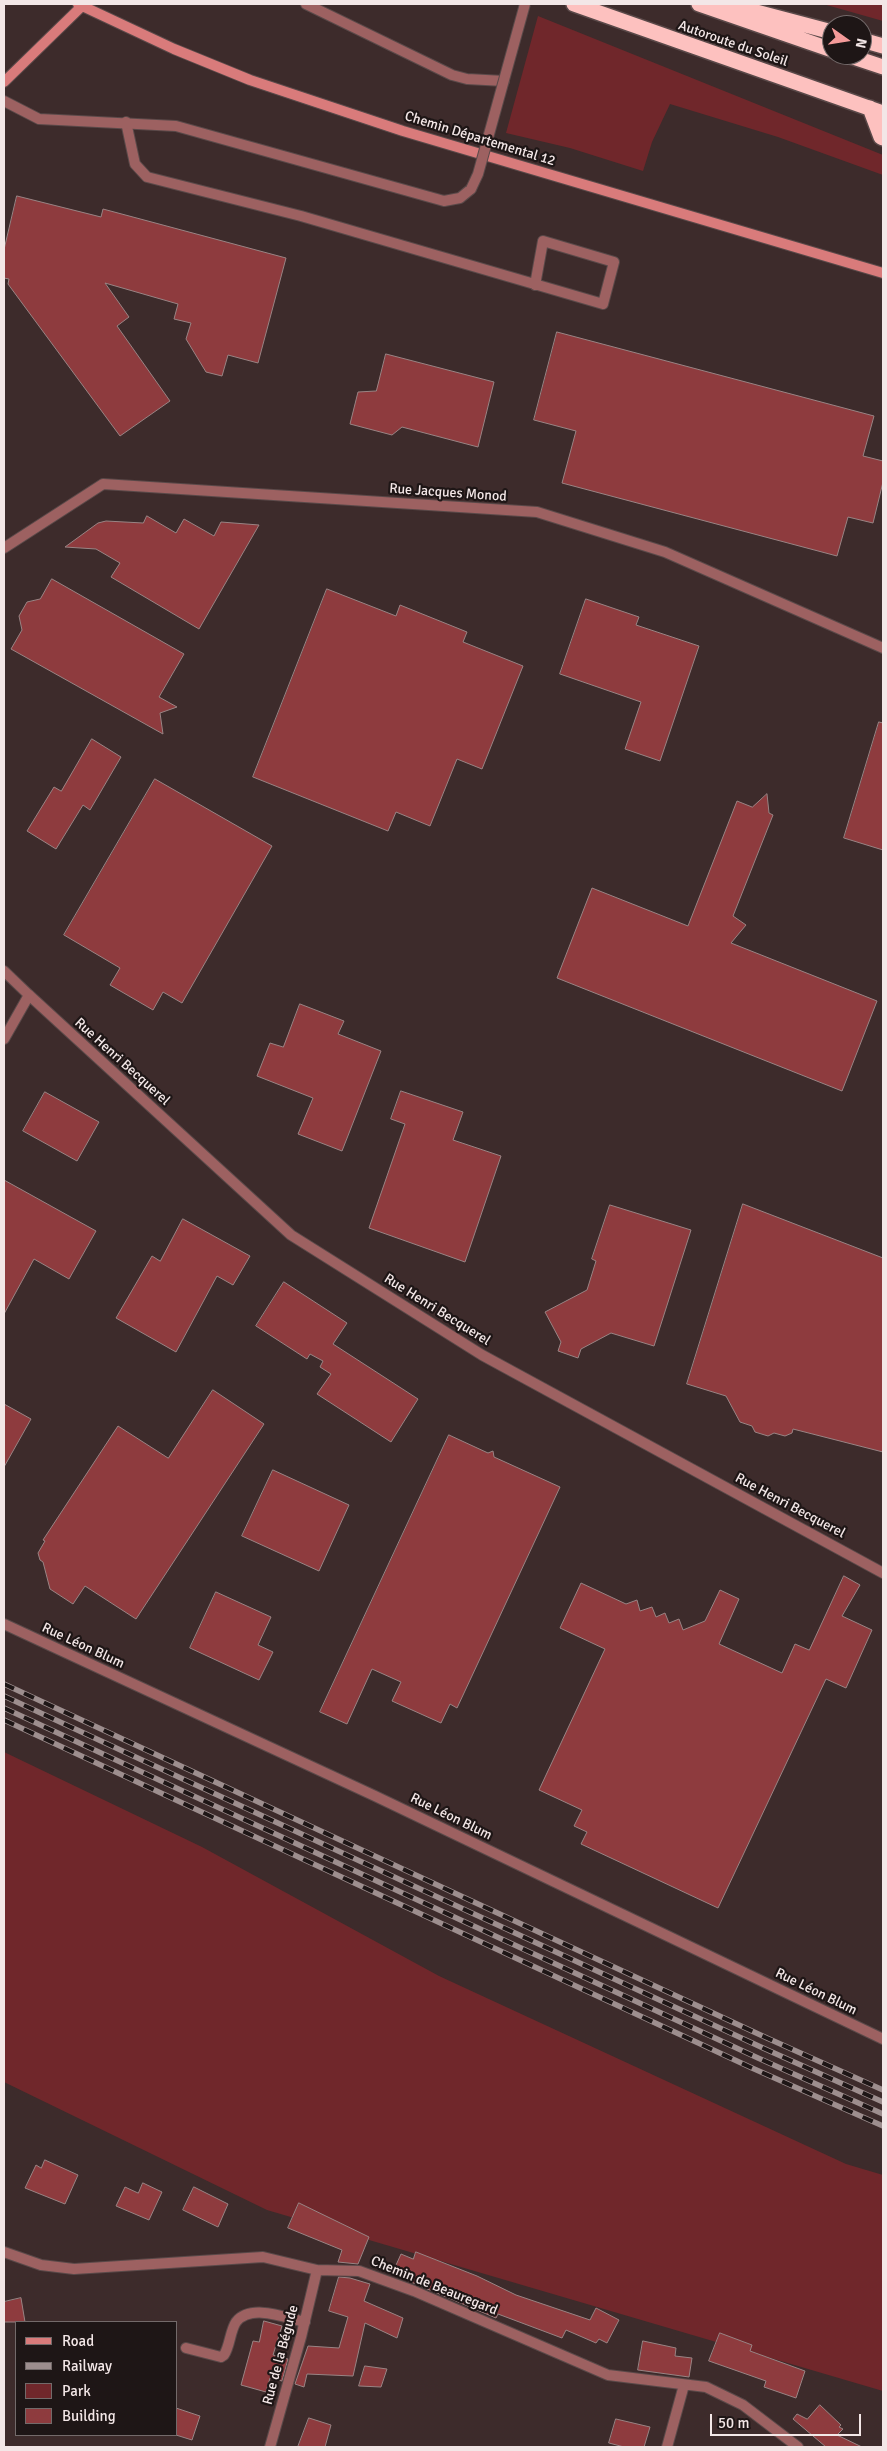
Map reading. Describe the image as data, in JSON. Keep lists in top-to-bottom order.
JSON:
{
  "streets": {
    "highway": ["Autoroute du Soleil"],
    "main road": ["Chemin Départemental 12"],
    "street": [
      "Rue Jacques Monod",
      "Rue Henri Becquerel",
      "Rue Léon Blum",
      "Chemin de Beauregard",
      "Rue de la Bégude"
    ]
  },
  "crossings": [
    ["Chemin de Beauregard", "Rue de la Bégude"]
  ],
  "legend": [
    "Road",
    "Railway",
    "Park",
    "Building"
  ],
  "scale_bar": "50 m",
  "north": "right"
}
